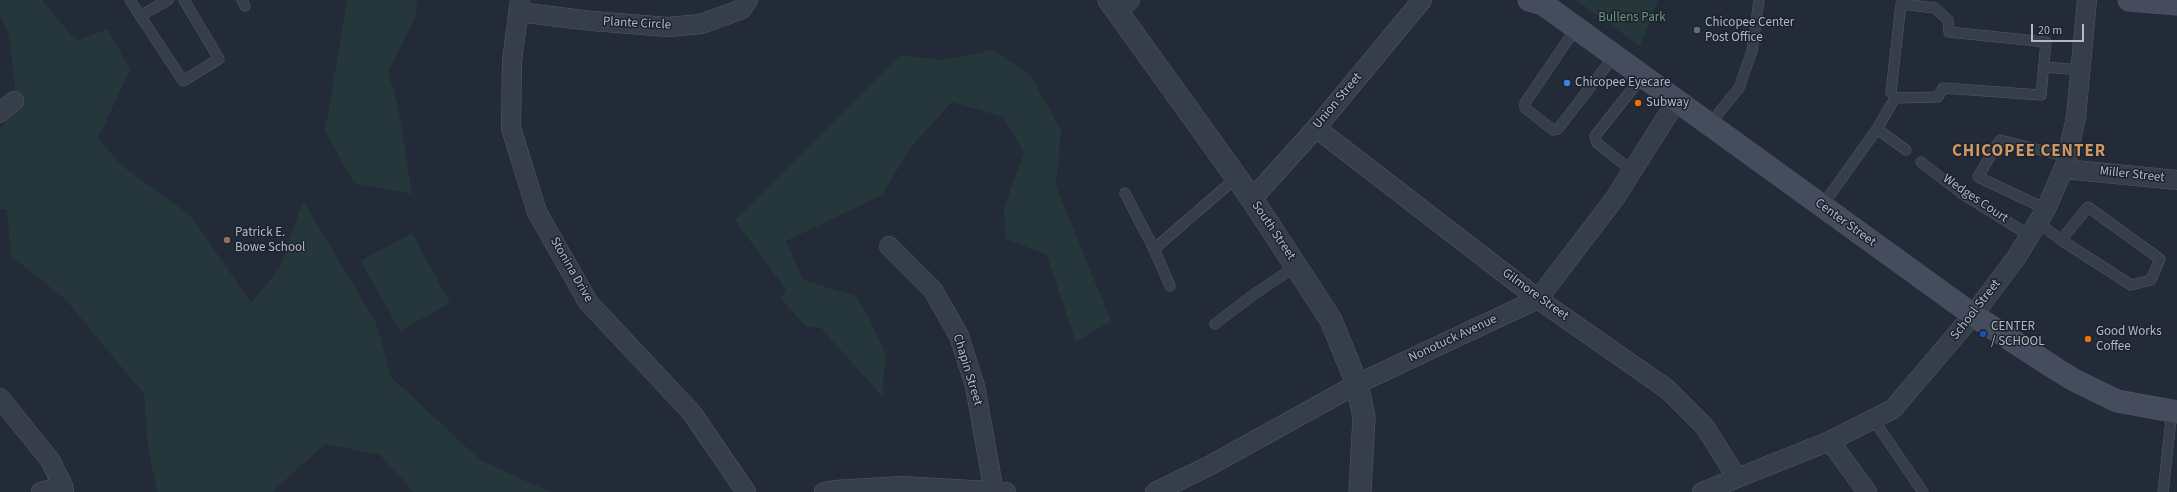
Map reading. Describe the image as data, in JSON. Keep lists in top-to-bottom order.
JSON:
{
  "streets": {
    "main road": ["Center Street"],
    "street": [
      "Plante Circle",
      "Union Street",
      "Miller Street",
      "South Street",
      "Stonina Drive",
      "Gilmore Street",
      "School Street",
      "Nonotuck Avenue",
      "Chapin Street"
    ],
    "lane": ["Wedges Court"]
  },
  "crossings": [
    ["Plante Circle", "Stonina Drive"],
    ["Union Street", "South Street"],
    ["Union Street", "Gilmore Street"],
    ["Miller Street", "School Street"],
    ["Wedges Court", "School Street"],
    ["Center Street", "School Street"],
    ["Center Street", "Nonotuck Avenue"],
    ["South Street", "Nonotuck Avenue"],
    ["Gilmore Street", "School Street"],
    ["Gilmore Street", "Nonotuck Avenue"]
  ],
  "districts": ["CHICOPEE CENTER"],
  "parks": ["Bullens Park"],
  "places": [
    "Chicopee Center Post Office",
    "Chicopee Eyecare",
    "Subway",
    "Patrick E. Bowe School",
    "CENTER / SCHOOL",
    "Good Works Coffee"
  ],
  "scale_bar": "20 m"
}
